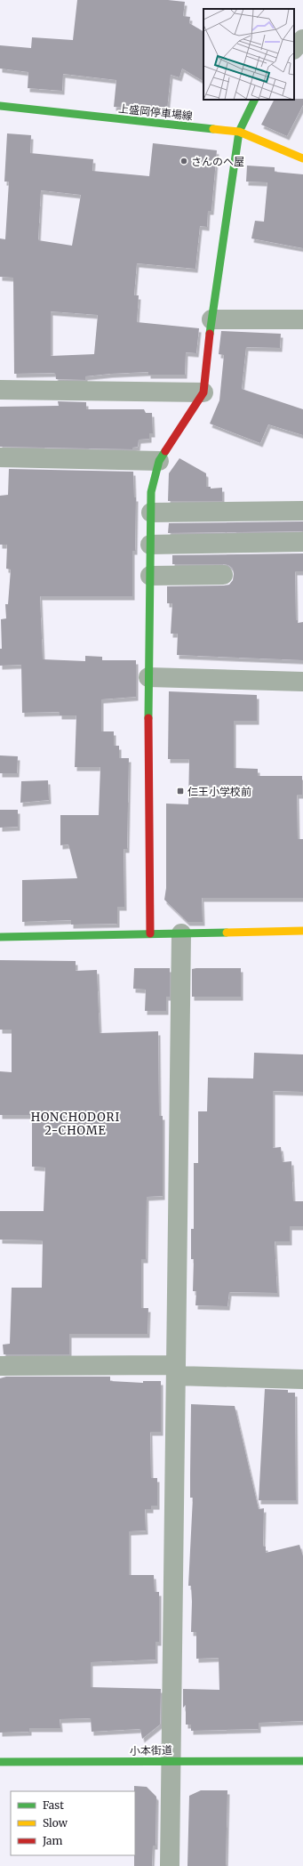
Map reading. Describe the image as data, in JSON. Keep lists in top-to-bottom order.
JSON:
{
  "streets": {
    "street": ["上盛岡停車場線", "小本街道"]
  },
  "districts": ["HONCHODORI 2-CHOME"],
  "places": {
    "other": ["さんのへ屋"],
    "transit": ["仁王小学校前"]
  },
  "legend": ["Fast", "Slow", "Jam"]
}
